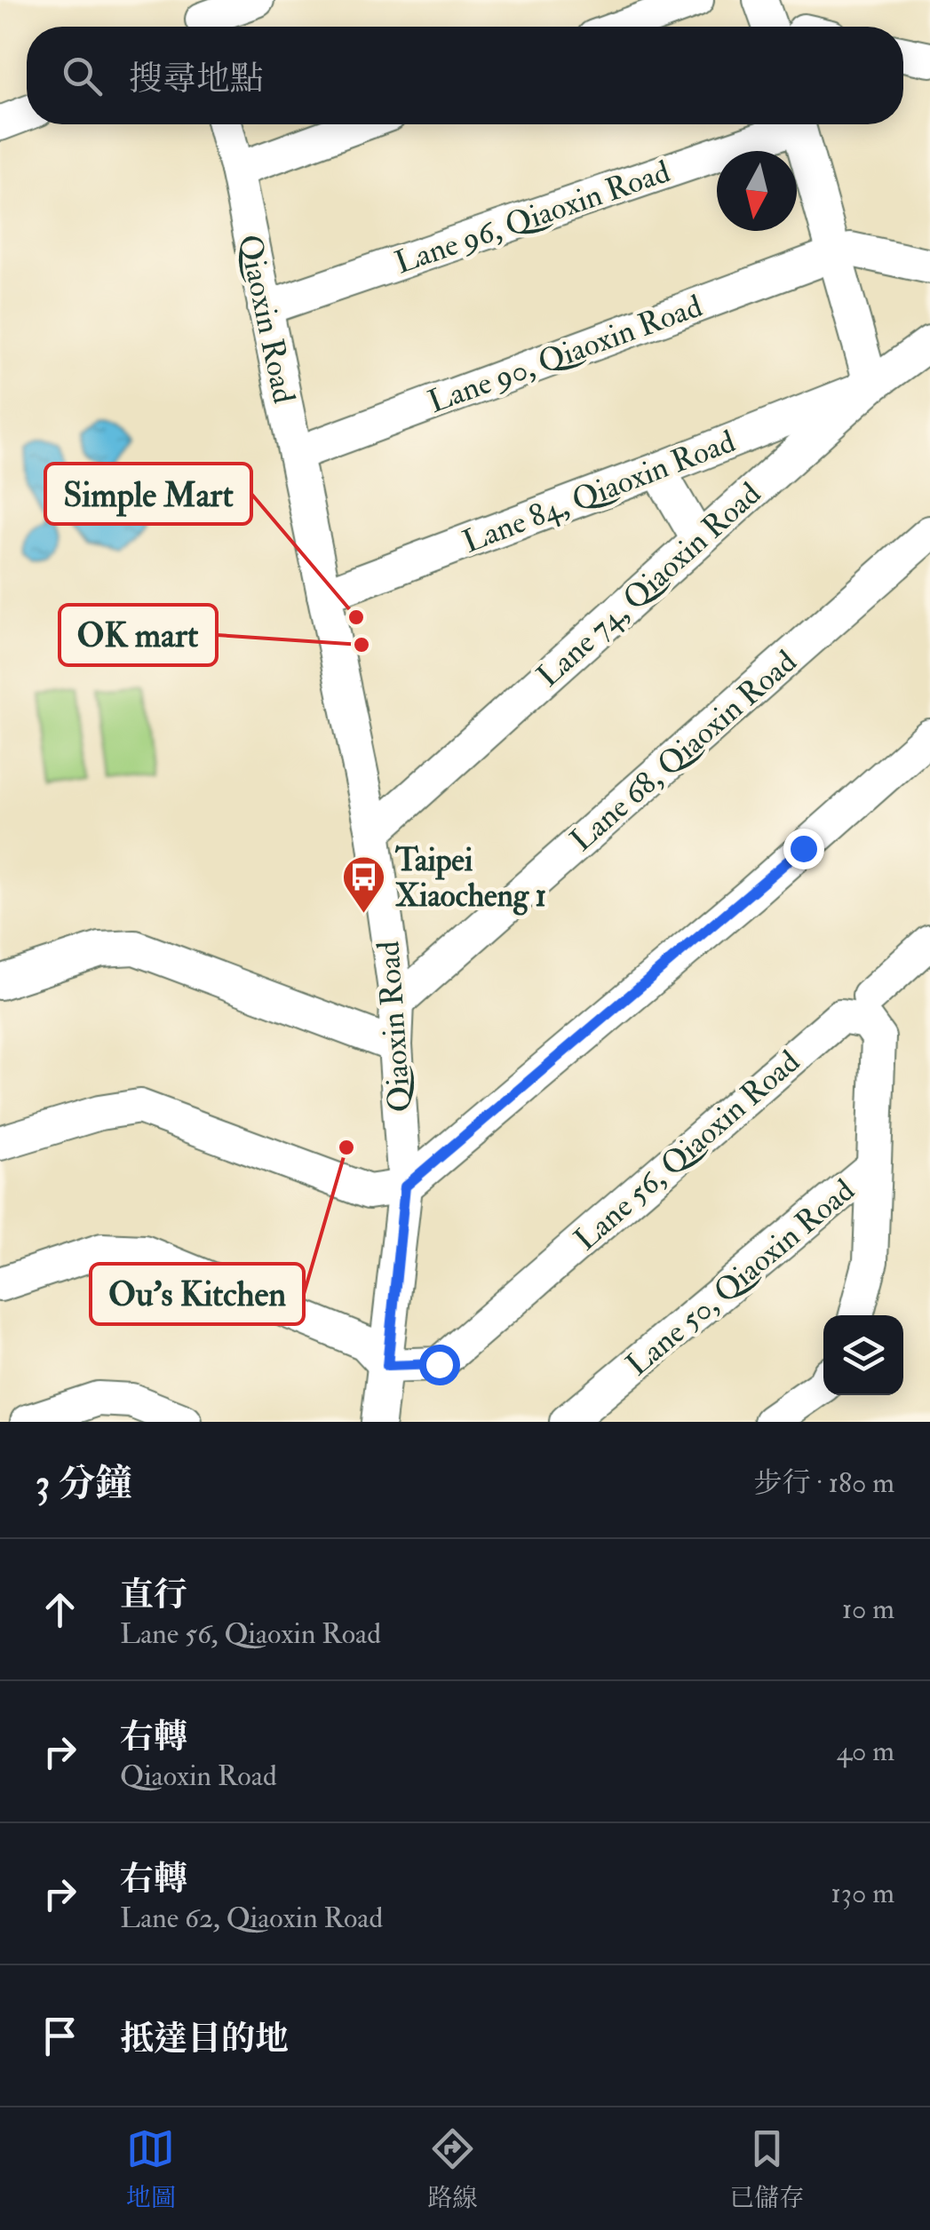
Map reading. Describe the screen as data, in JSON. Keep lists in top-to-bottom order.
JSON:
{
  "streets": {
    "street": [
      "Lane 96, Qiaoxin Road",
      "Qiaoxin Road",
      "Lane 90, Qiaoxin Road",
      "Lane 84, Qiaoxin Road",
      "Lane 74, Qiaoxin Road",
      "Lane 68, Qiaoxin Road",
      "Lane 56, Qiaoxin Road",
      "Lane 50, Qiaoxin Road"
    ]
  },
  "crossings": [
    ["Lane 96, Qiaoxin Road", "Qiaoxin Road"],
    ["Qiaoxin Road", "Lane 90, Qiaoxin Road"],
    ["Qiaoxin Road", "Lane 84, Qiaoxin Road"],
    ["Qiaoxin Road", "Lane 74, Qiaoxin Road"],
    ["Qiaoxin Road", "Lane 68, Qiaoxin Road"],
    ["Qiaoxin Road", "Lane 56, Qiaoxin Road"],
    ["Lane 84, Qiaoxin Road", "Lane 74, Qiaoxin Road"],
    ["Lane 56, Qiaoxin Road", "Lane 50, Qiaoxin Road"]
  ],
  "places": {
    "other": ["Simple Mart", "OK mart", "Ou's Kitchen"],
    "bus stop": ["Taipei Xiaocheng 1"]
  },
  "north": "bottom",
  "page": {
    "search": "搜尋地點",
    "heading": ["3 分鐘", "步行 · 180 m"],
    "list": [
      ["直行", "Lane 56, Qiaoxin Road", "10 m"],
      ["右轉", "Qiaoxin Road", "40 m"],
      ["右轉", "Lane 62, Qiaoxin Road", "130 m"],
      "抵達目的地"
    ],
    "nav": ["地圖", "路線", "已儲存"]
  }
}
